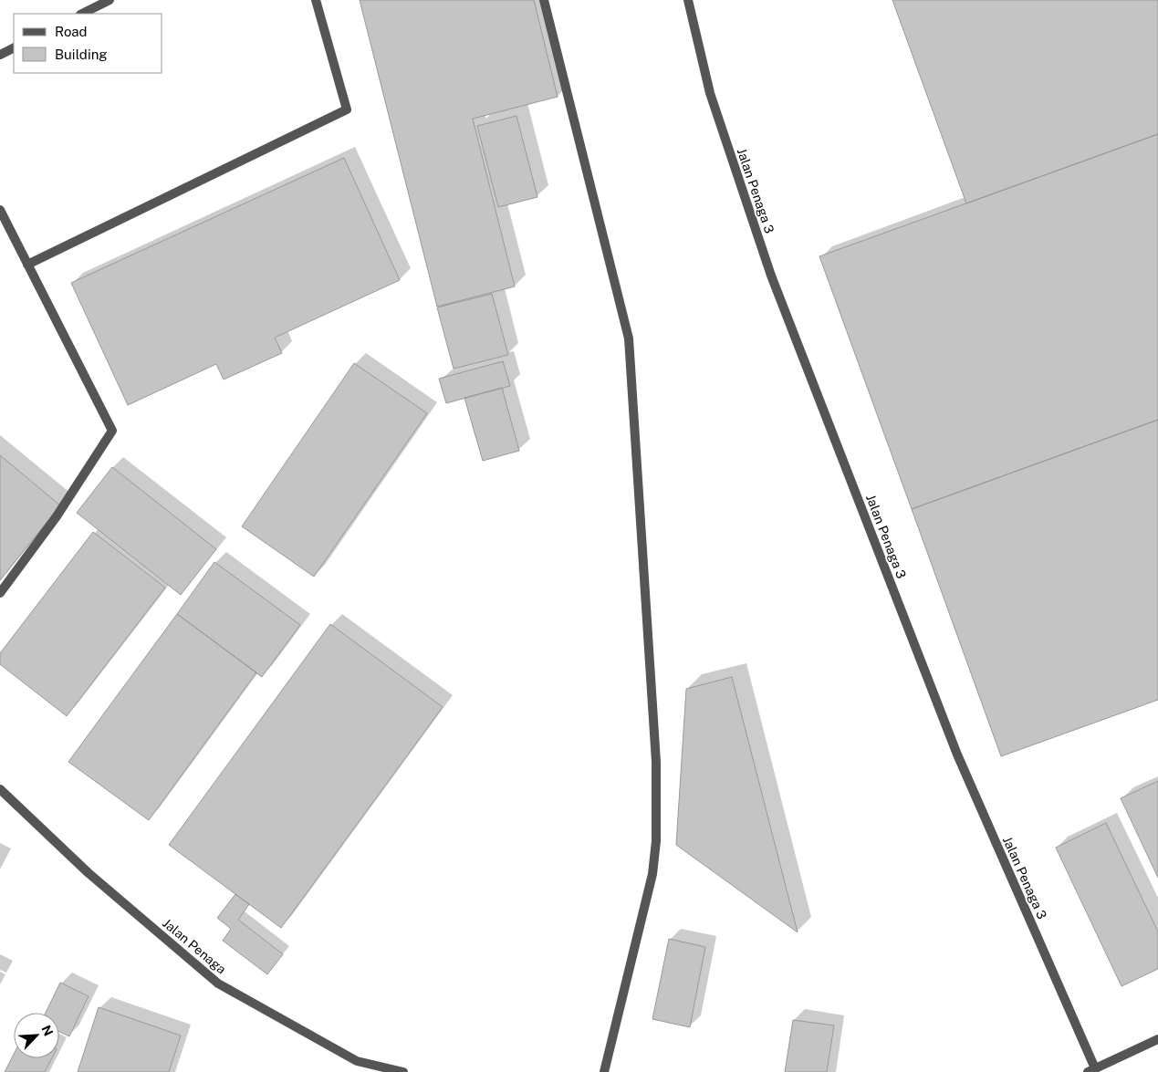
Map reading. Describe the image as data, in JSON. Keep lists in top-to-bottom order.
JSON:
{
  "streets": {
    "street": ["Jalan Penaga 3", "Jalan Penaga"]
  },
  "legend": ["Road", "Building"],
  "north": "top right"
}
